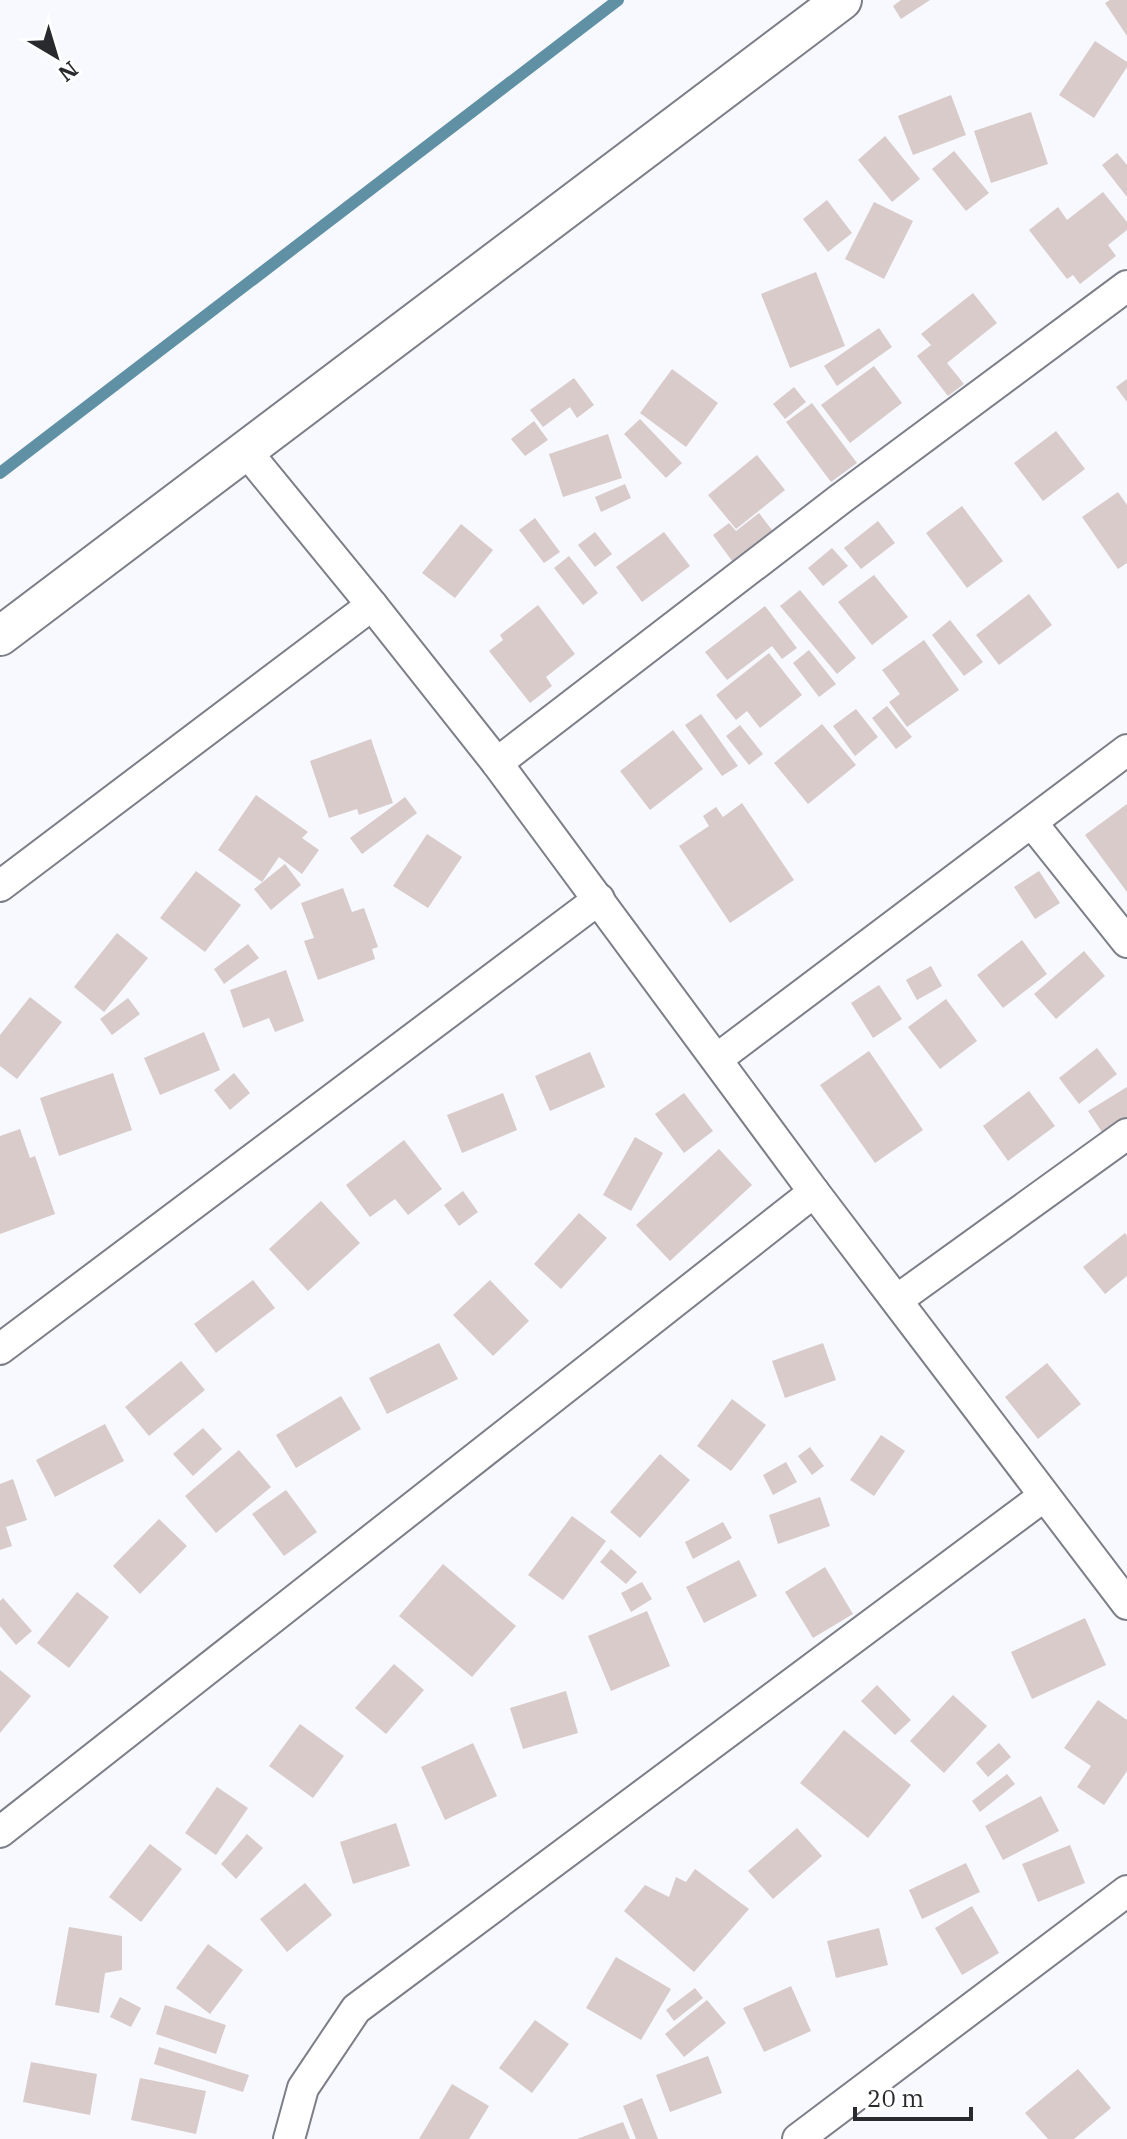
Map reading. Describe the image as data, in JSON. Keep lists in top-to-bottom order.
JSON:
{
  "scale_bar": "20 m",
  "north": "bottom right"
}
